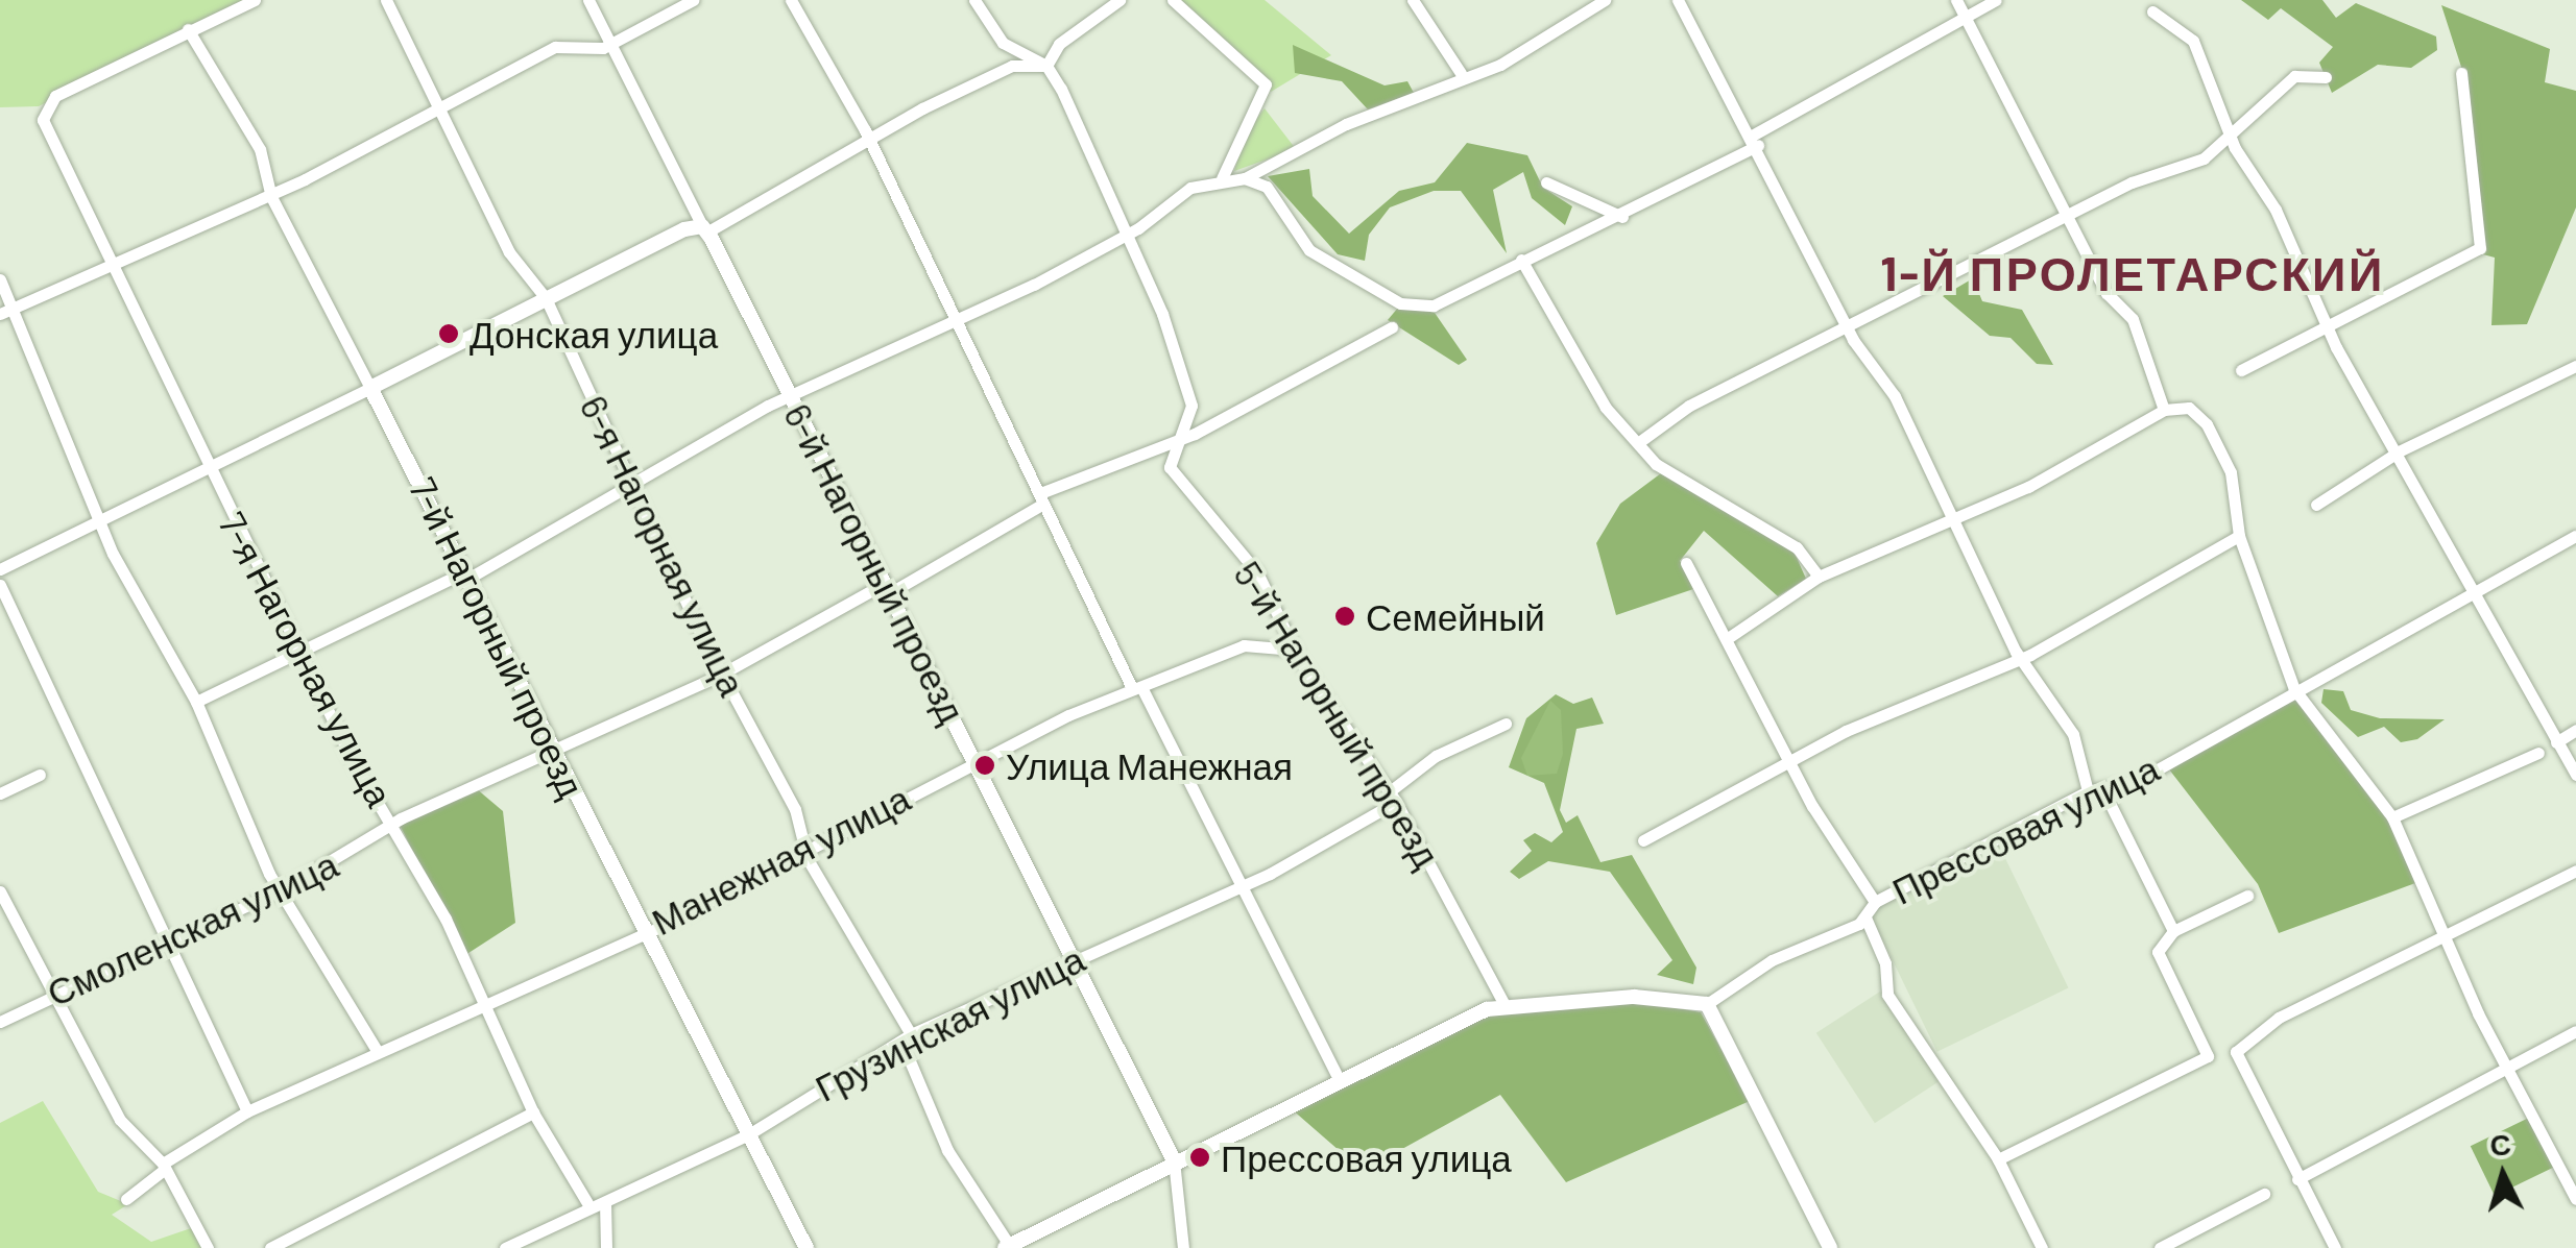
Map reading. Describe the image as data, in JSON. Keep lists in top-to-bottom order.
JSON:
{
  "streets": {
    "street": [
      "6-я Нагорная улица",
      "6-й Нагорный проезд",
      "7-й Нагорный проезд",
      "7-я Нагорная улица",
      "5-й Нагорный проезд",
      "Прессовая улица",
      "Манежная улица",
      "Смоленская улица",
      "Грузинская улица"
    ]
  },
  "crossings": [
    ["6-я Нагорная улица", "Манежная улица"],
    ["6-я Нагорная улица", "Смоленская улица"],
    ["6-я Нагорная улица", "Грузинская улица"],
    ["6-й Нагорный проезд", "Манежная улица"],
    ["6-й Нагорный проезд", "Смоленская улица"],
    ["6-й Нагорный проезд", "Грузинская улица"],
    ["7-й Нагорный проезд", "7-я Нагорная улица"],
    ["7-й Нагорный проезд", "Манежная улица"],
    ["7-й Нагорный проезд", "Смоленская улица"],
    ["7-й Нагорный проезд", "Грузинская улица"],
    ["7-я Нагорная улица", "Манежная улица"],
    ["7-я Нагорная улица", "Смоленская улица"],
    ["7-я Нагорная улица", "Грузинская улица"],
    ["5-й Нагорный проезд", "Манежная улица"],
    ["5-й Нагорный проезд", "Смоленская улица"],
    ["5-й Нагорный проезд", "Грузинская улица"]
  ],
  "districts": ["1-Й ПРОЛЕТАРСКИЙ"],
  "places": [
    "Донская улица",
    "Семейный",
    "Улица Манежная",
    "Прессовая улица"
  ],
  "north": "top"
}
